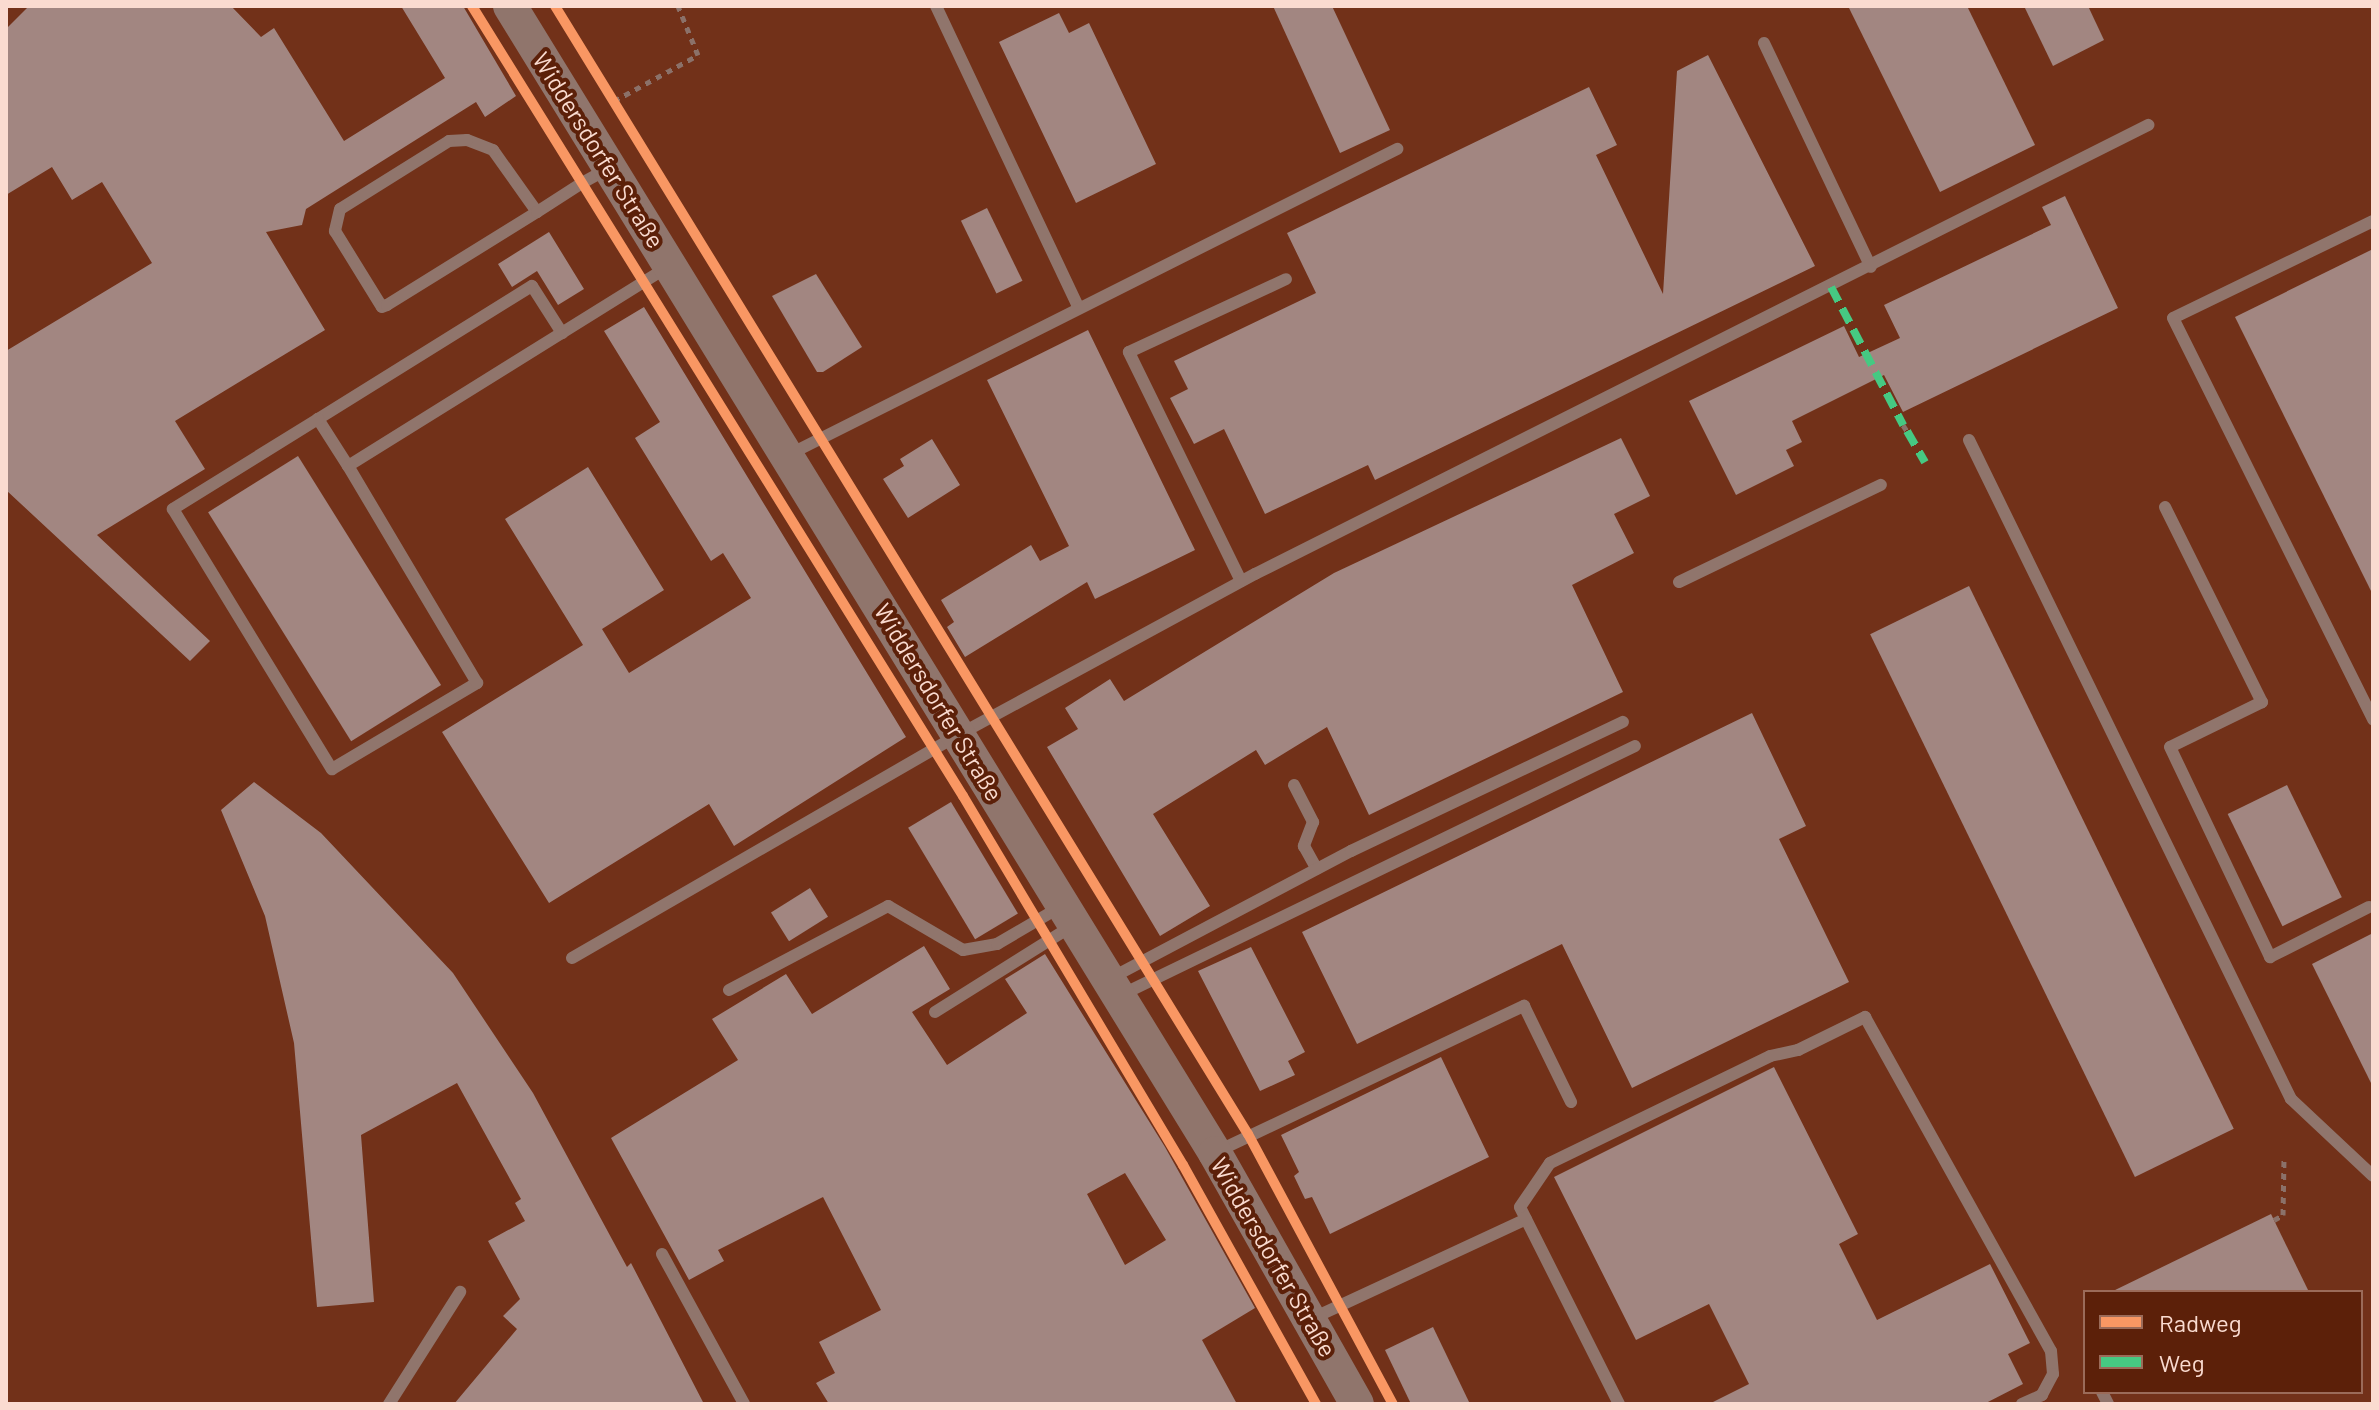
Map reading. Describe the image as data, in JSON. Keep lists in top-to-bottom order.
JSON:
{
  "streets": {
    "main road": ["Widdersdorfer Straße"]
  },
  "legend": ["Radweg", "Weg"]
}
